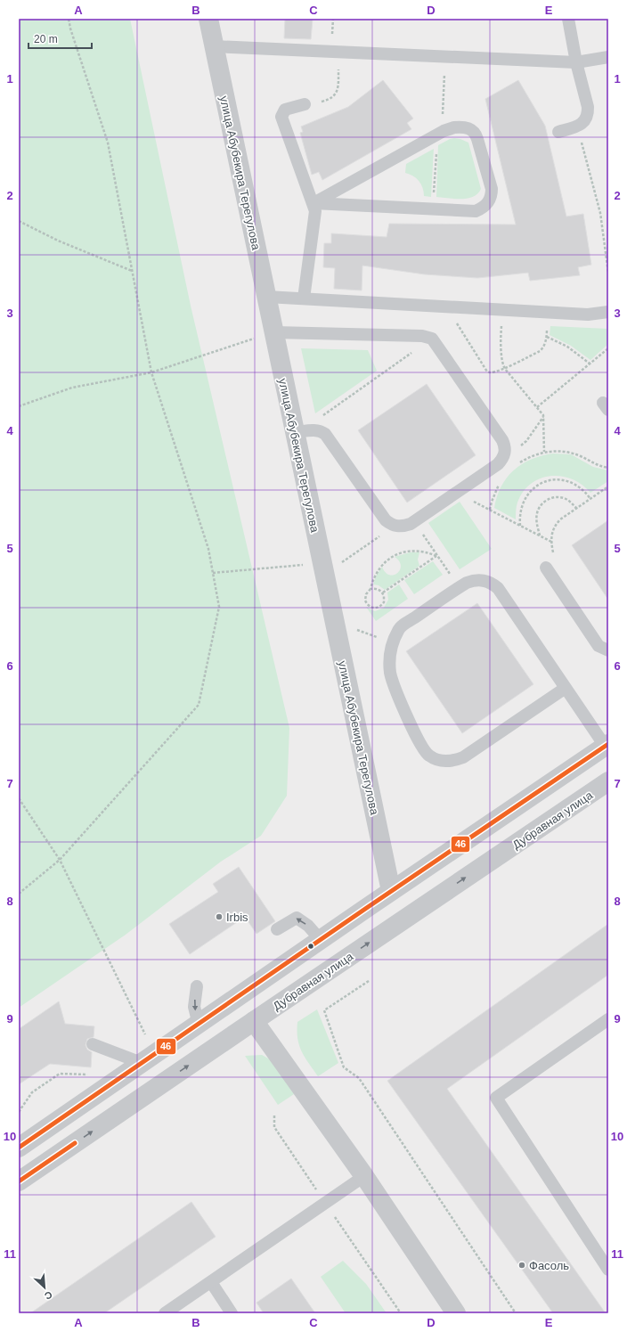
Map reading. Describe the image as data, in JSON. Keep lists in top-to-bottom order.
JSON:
{
  "streets": {
    "street": ["улица Абубекира Терегулова", "Дубравная улица"]
  },
  "places": ["Irbis", "Фасоль"],
  "lines": ["transit line 46"],
  "scale_bar": "20 m",
  "north": "bottom right",
  "grid": {
    "columns": [
      "A",
      "B",
      "C",
      "D",
      "E"
    ],
    "rows": [
      "1",
      "2",
      "3",
      "4",
      "5",
      "6",
      "7",
      "8",
      "9",
      "10",
      "11"
    ]
  }
}
